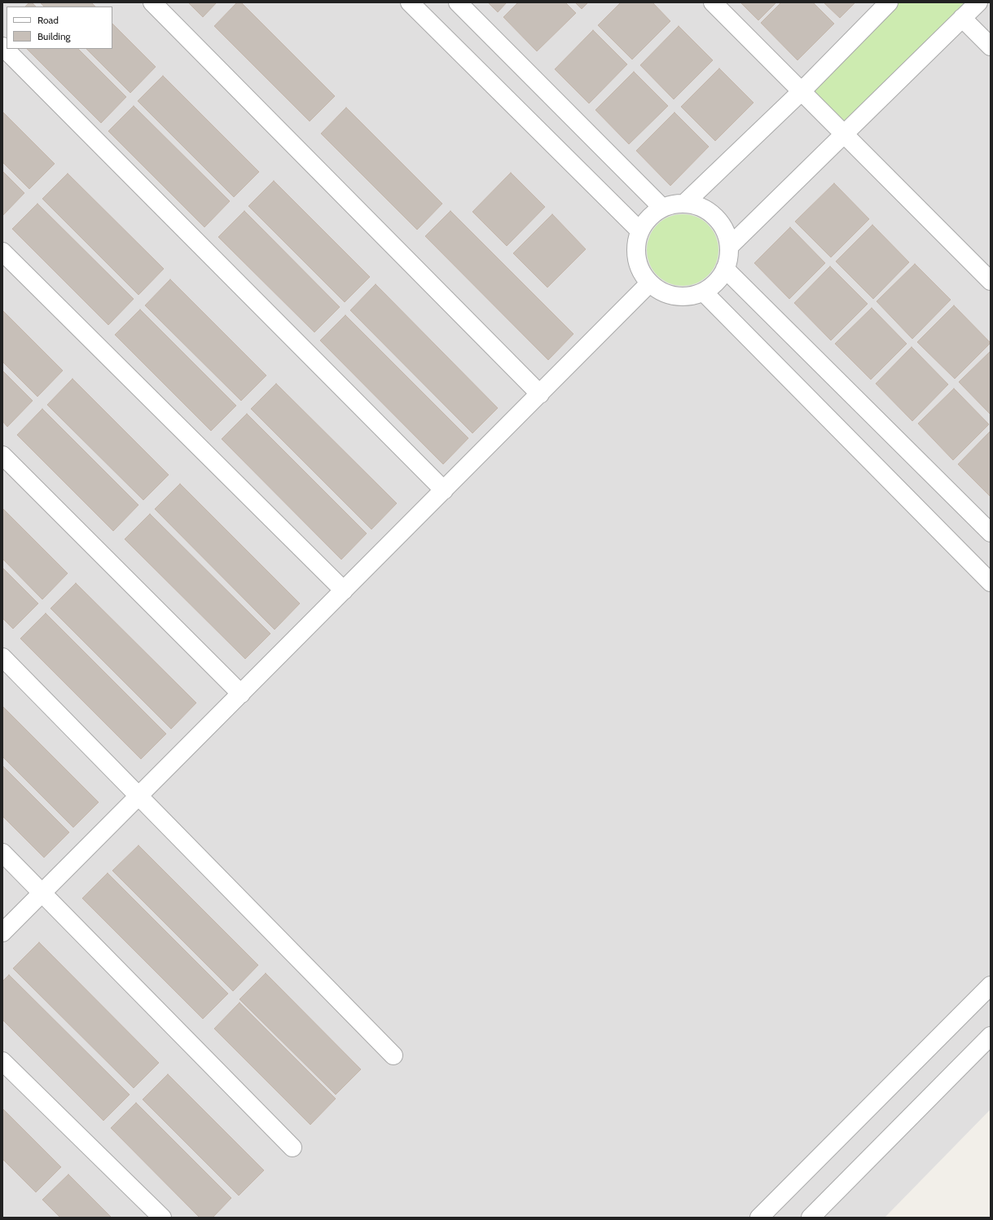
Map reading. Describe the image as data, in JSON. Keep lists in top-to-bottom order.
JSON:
{
  "legend": ["Road", "Building"]
}
